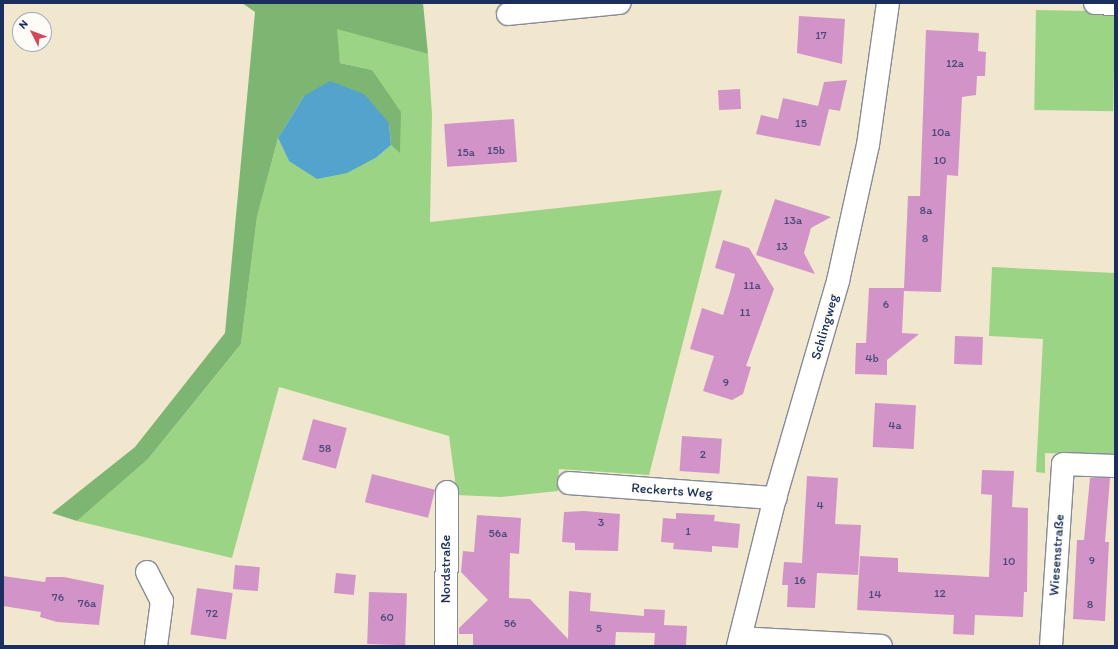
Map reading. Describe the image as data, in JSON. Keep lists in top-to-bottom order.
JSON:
{
  "streets": {
    "street": [
      "Schlingweg",
      "Reckerts Weg",
      "Wiesenstraße",
      "Nordstraße"
    ]
  },
  "crossings": [
    ["Schlingweg", "Reckerts Weg"]
  ],
  "house_numbers": [
    "17",
    "12a",
    "15",
    "10a",
    "15b",
    "15a",
    "10",
    "8a",
    "13a",
    "8",
    "13",
    "11a",
    "6",
    "11",
    "4b",
    "9",
    "4a",
    "58",
    "2",
    "4",
    "3",
    "1",
    "56a",
    "9",
    "10",
    "16",
    "12",
    "14",
    "76",
    "76a",
    "8",
    "72",
    "60",
    "56",
    "5"
  ],
  "north": "top left"
}
